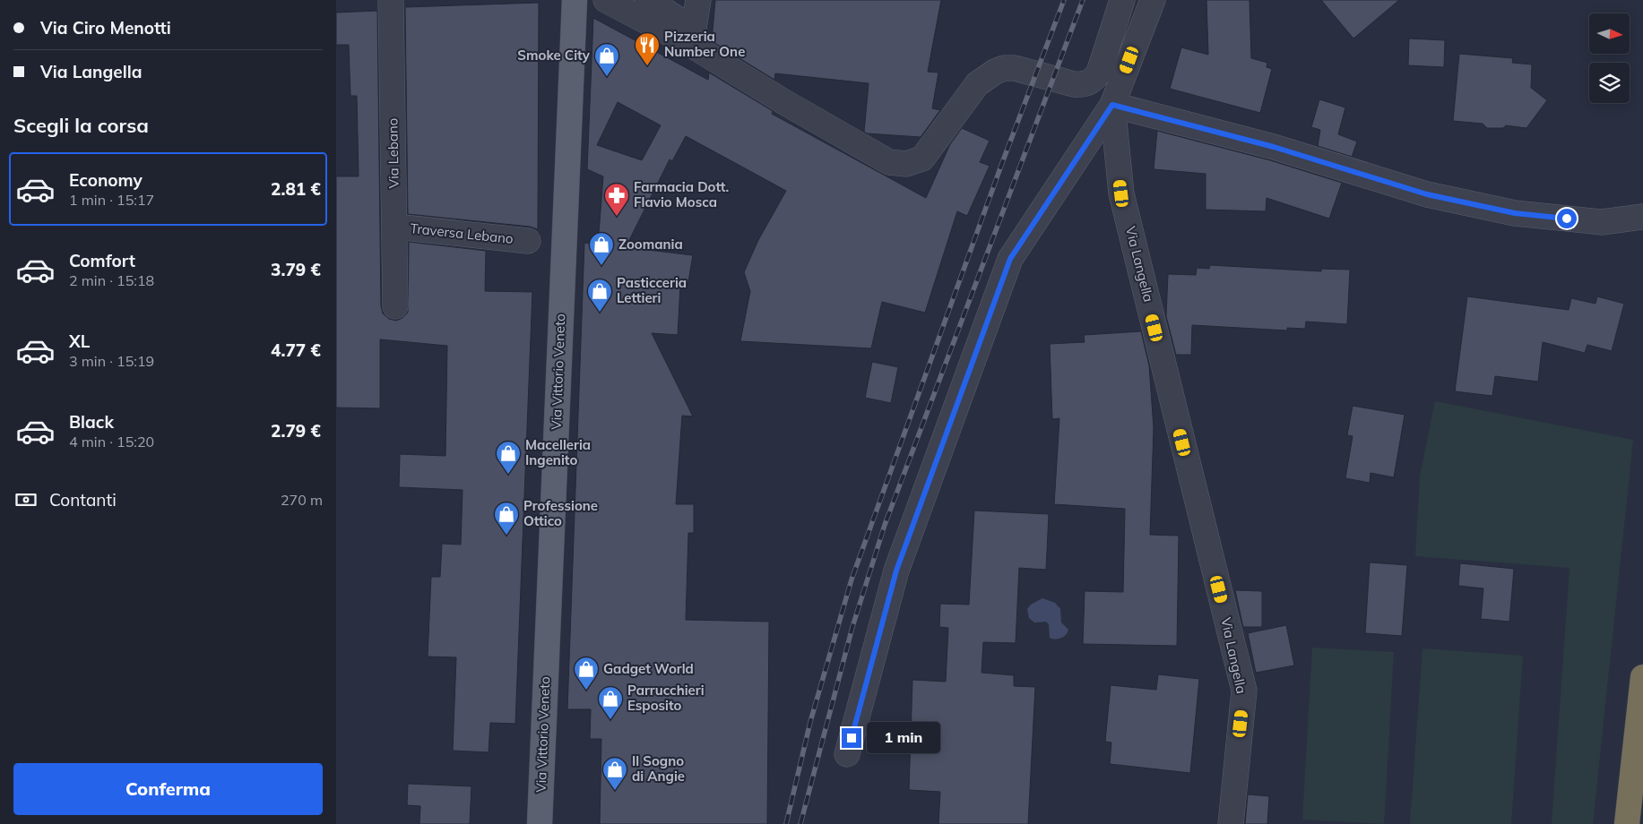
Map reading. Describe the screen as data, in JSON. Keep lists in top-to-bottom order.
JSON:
{
  "streets": {
    "main road": ["Via Vittorio Veneto"],
    "street": ["Via Lebano", "Traversa Lebano", "Via Langella"]
  },
  "crossings": [
    ["Via Lebano", "Traversa Lebano"]
  ],
  "places": {
    "restaurant": ["Pizzeria Number One"],
    "shop": [
      "Smoke City",
      "Zoomania",
      "Pasticceria Lettieri",
      "Macelleria Ingenito",
      "Professione Ottico",
      "Gadget World",
      "Parrucchieri Esposito",
      "Il Sogno di Angie"
    ],
    "pharmacy": ["Farmacia Dott. Flavio Mosca"]
  },
  "north": "right",
  "page": {
    "banner": ["Via Ciro Menotti", "Via Langella"],
    "heading": "Scegli la corsa",
    "list": [
      {
        "name": "Economy",
        "note": "1 min · 15:17",
        "value": "2.81 €"
      },
      {
        "name": "Comfort",
        "note": "2 min · 15:18",
        "value": "3.79 €"
      },
      {
        "name": "XL",
        "note": "3 min · 15:19",
        "value": "4.77 €"
      },
      {
        "name": "Black",
        "note": "4 min · 15:20",
        "value": "2.79 €"
      }
    ],
    "pay": ["Contanti", "270 m"],
    "bubble": "1 min",
    "buttons": "Conferma"
  }
}
